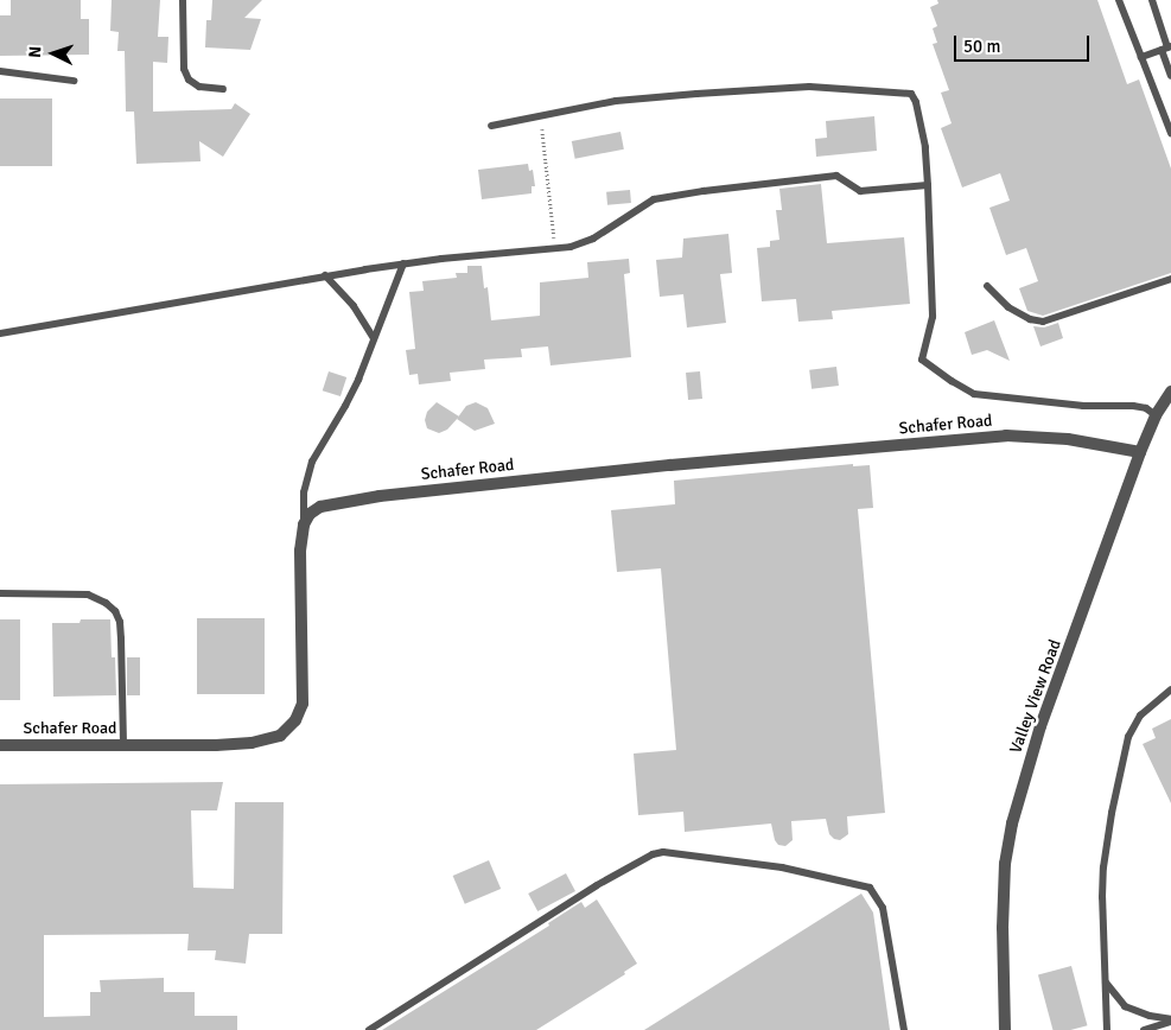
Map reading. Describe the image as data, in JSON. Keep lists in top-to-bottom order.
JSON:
{
  "streets": {
    "street": ["Schafer Road", "Valley View Road"]
  },
  "crossings": [
    ["Schafer Road", "Valley View Road"]
  ],
  "scale_bar": "50 m",
  "north": "left"
}
